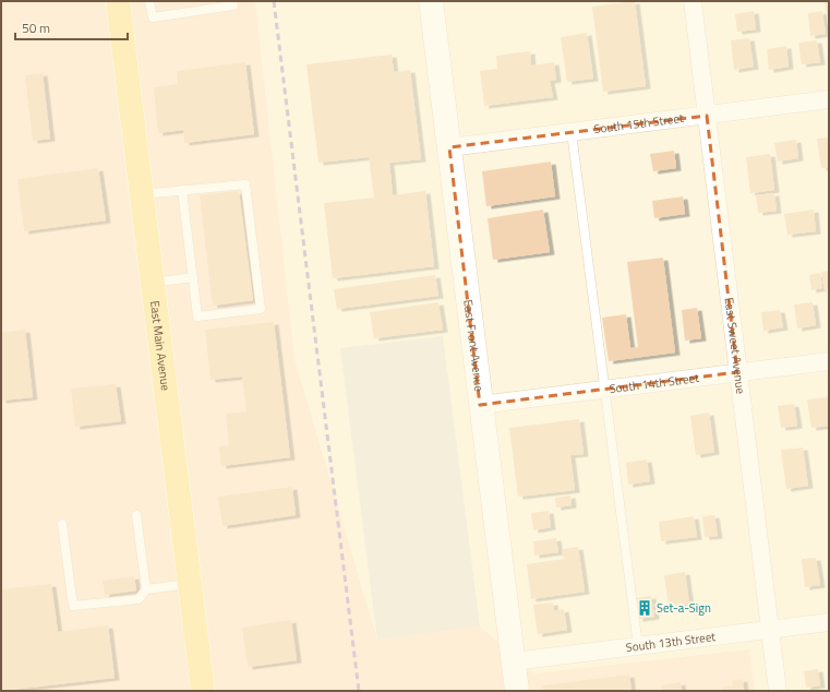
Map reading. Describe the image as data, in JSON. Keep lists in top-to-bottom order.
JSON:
{
  "streets": {
    "main road": ["East Main Avenue"],
    "street": [
      "South 15th Street",
      "East Front Avenue",
      "East Sweet Avenue",
      "South 14th Street",
      "South 13th Street"
    ]
  },
  "crossings": [
    ["South 15th Street", "East Front Avenue"],
    ["South 15th Street", "East Sweet Avenue"],
    ["East Front Avenue", "South 14th Street"],
    ["East Front Avenue", "South 13th Street"],
    ["East Sweet Avenue", "South 14th Street"],
    ["East Sweet Avenue", "South 13th Street"]
  ],
  "places": {
    "building": ["Set-a-Sign"]
  },
  "scale_bar": "50 m"
}
